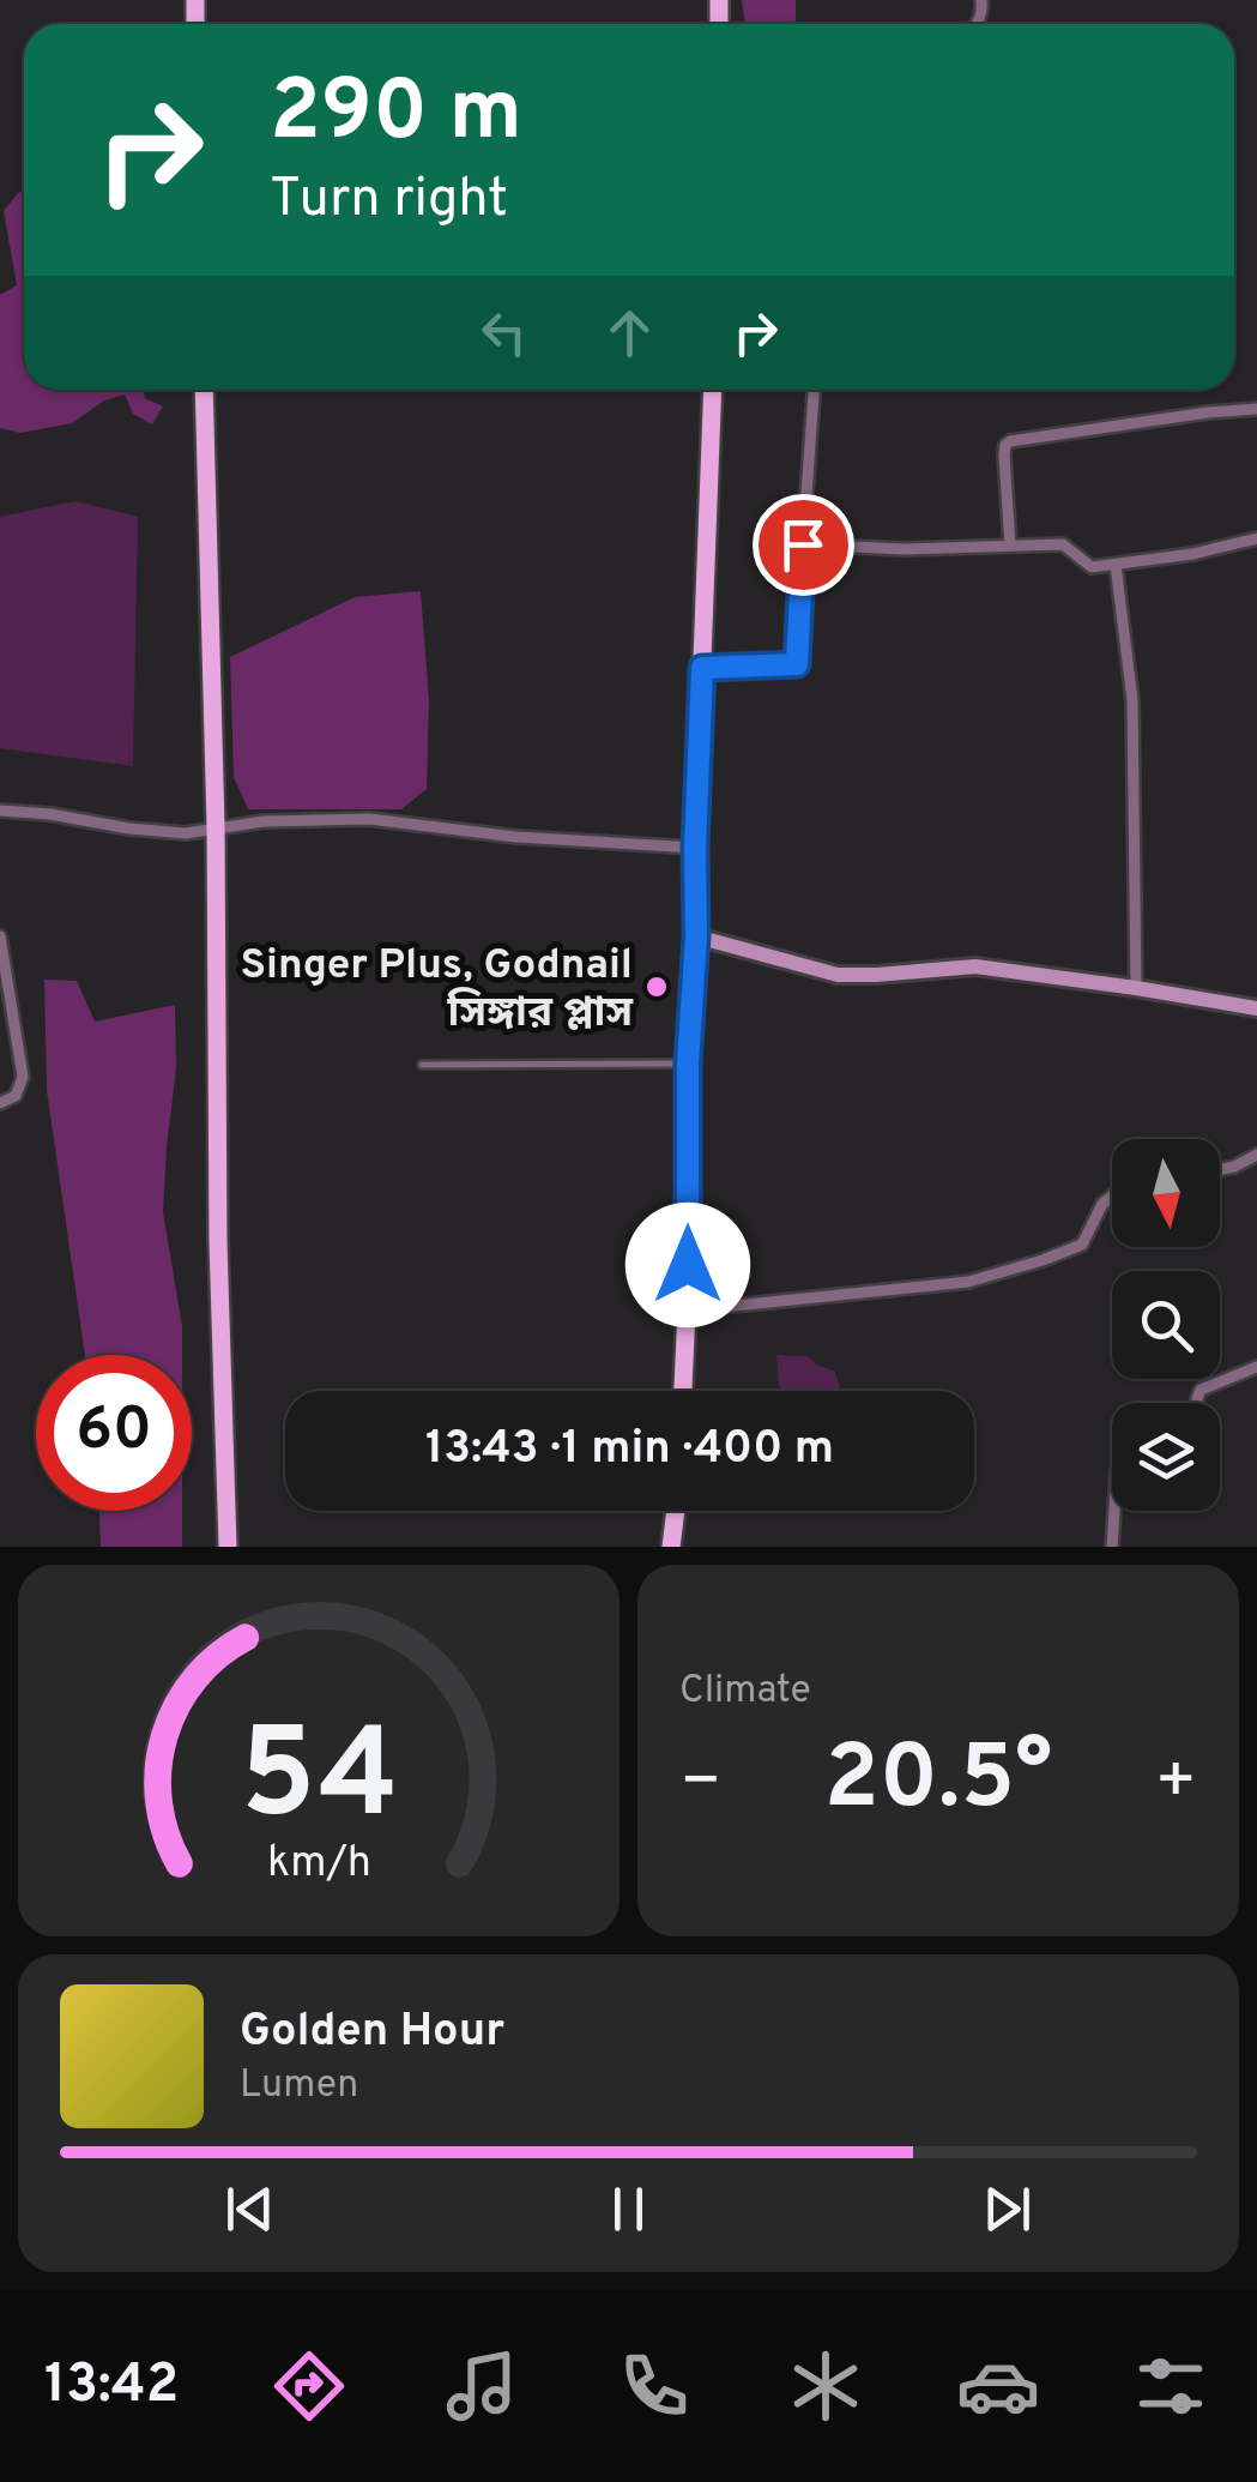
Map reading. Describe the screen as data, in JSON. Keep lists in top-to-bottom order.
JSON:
{
  "places": ["Singer Plus, Godnail সিঙ্গার প্লাস"],
  "north": "bottom",
  "page": {
    "turn": ["290 m", "Turn right"],
    "limit": "60",
    "trip": "13:43 · 1 min · 400 m",
    "tile": "Climate",
    "heat": ["−", "20.5°", "+"],
    "song": ["Golden Hour", "Lumen"],
    "tabs": "13:42",
    "gauge": ["54", "km/h"]
  }
}
